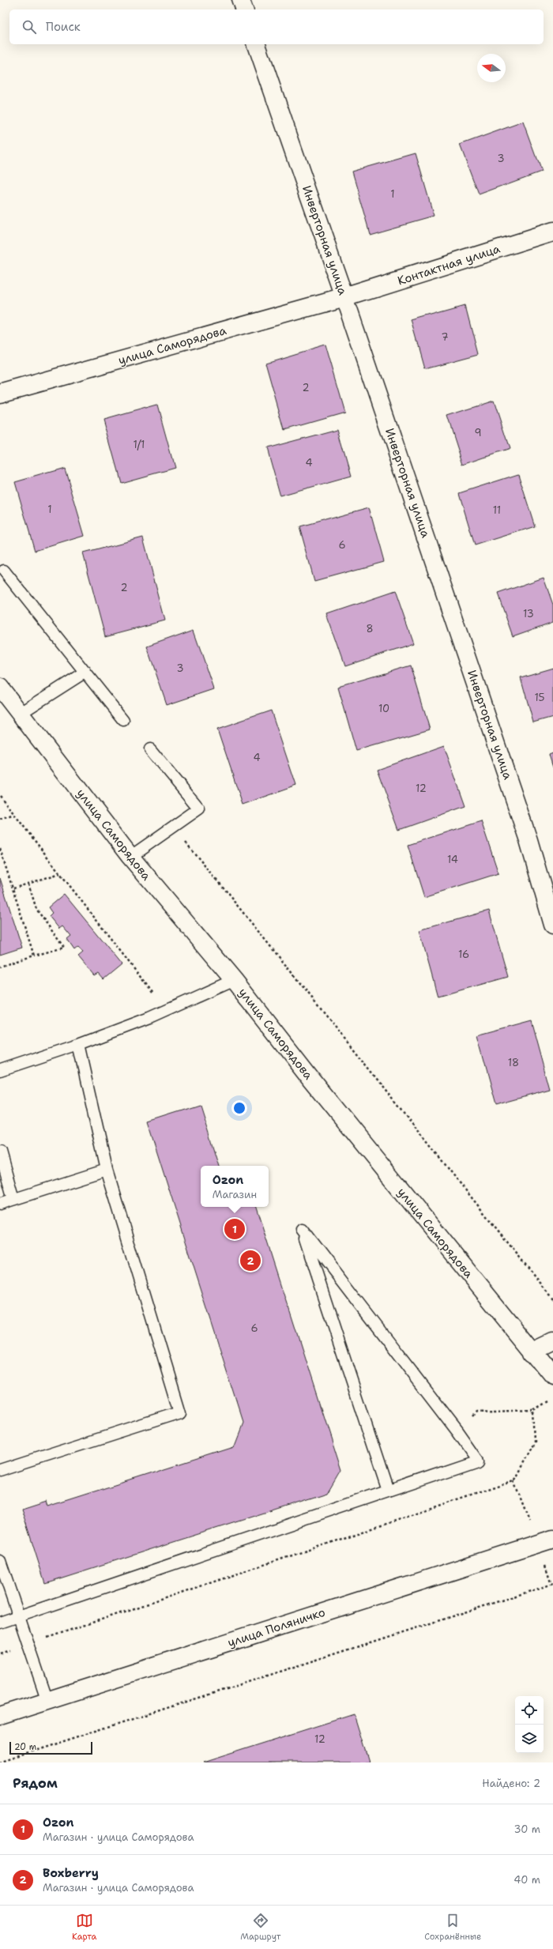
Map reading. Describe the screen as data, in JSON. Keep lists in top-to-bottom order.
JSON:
{
  "streets": {
    "street": [
      "Инверторная улица",
      "Контактная улица",
      "улица Саморядова",
      "улица Поляничко"
    ]
  },
  "crossings": [
    ["Инверторная улица", "Контактная улица"],
    ["Инверторная улица", "улица Саморядова"],
    ["Контактная улица", "улица Саморядова"]
  ],
  "house_numbers": [
    "3",
    "1",
    "7",
    "2",
    "9",
    "1/1",
    "4",
    "1",
    "11",
    "6",
    "2",
    "13",
    "8",
    "3",
    "15",
    "10",
    "4",
    "12",
    "14",
    "16",
    "18",
    "6",
    "12"
  ],
  "scale_bar": "20 m",
  "north": "left",
  "page": {
    "search": "Поиск",
    "popup": ["Ozon", "Магазин"],
    "pins": ["1", "2"],
    "scale": "20 m",
    "heading": ["Рядом", "Найдено: 2"],
    "list": [
      {
        "mark": "1",
        "name": "Ozon",
        "note": "Магазин · улица Саморядова",
        "value": "30 m"
      },
      {
        "mark": "2",
        "name": "Boxberry",
        "note": "Магазин · улица Саморядова",
        "value": "40 m"
      }
    ],
    "nav": ["Карта", "Маршрут", "Сохранённые"]
  }
}
